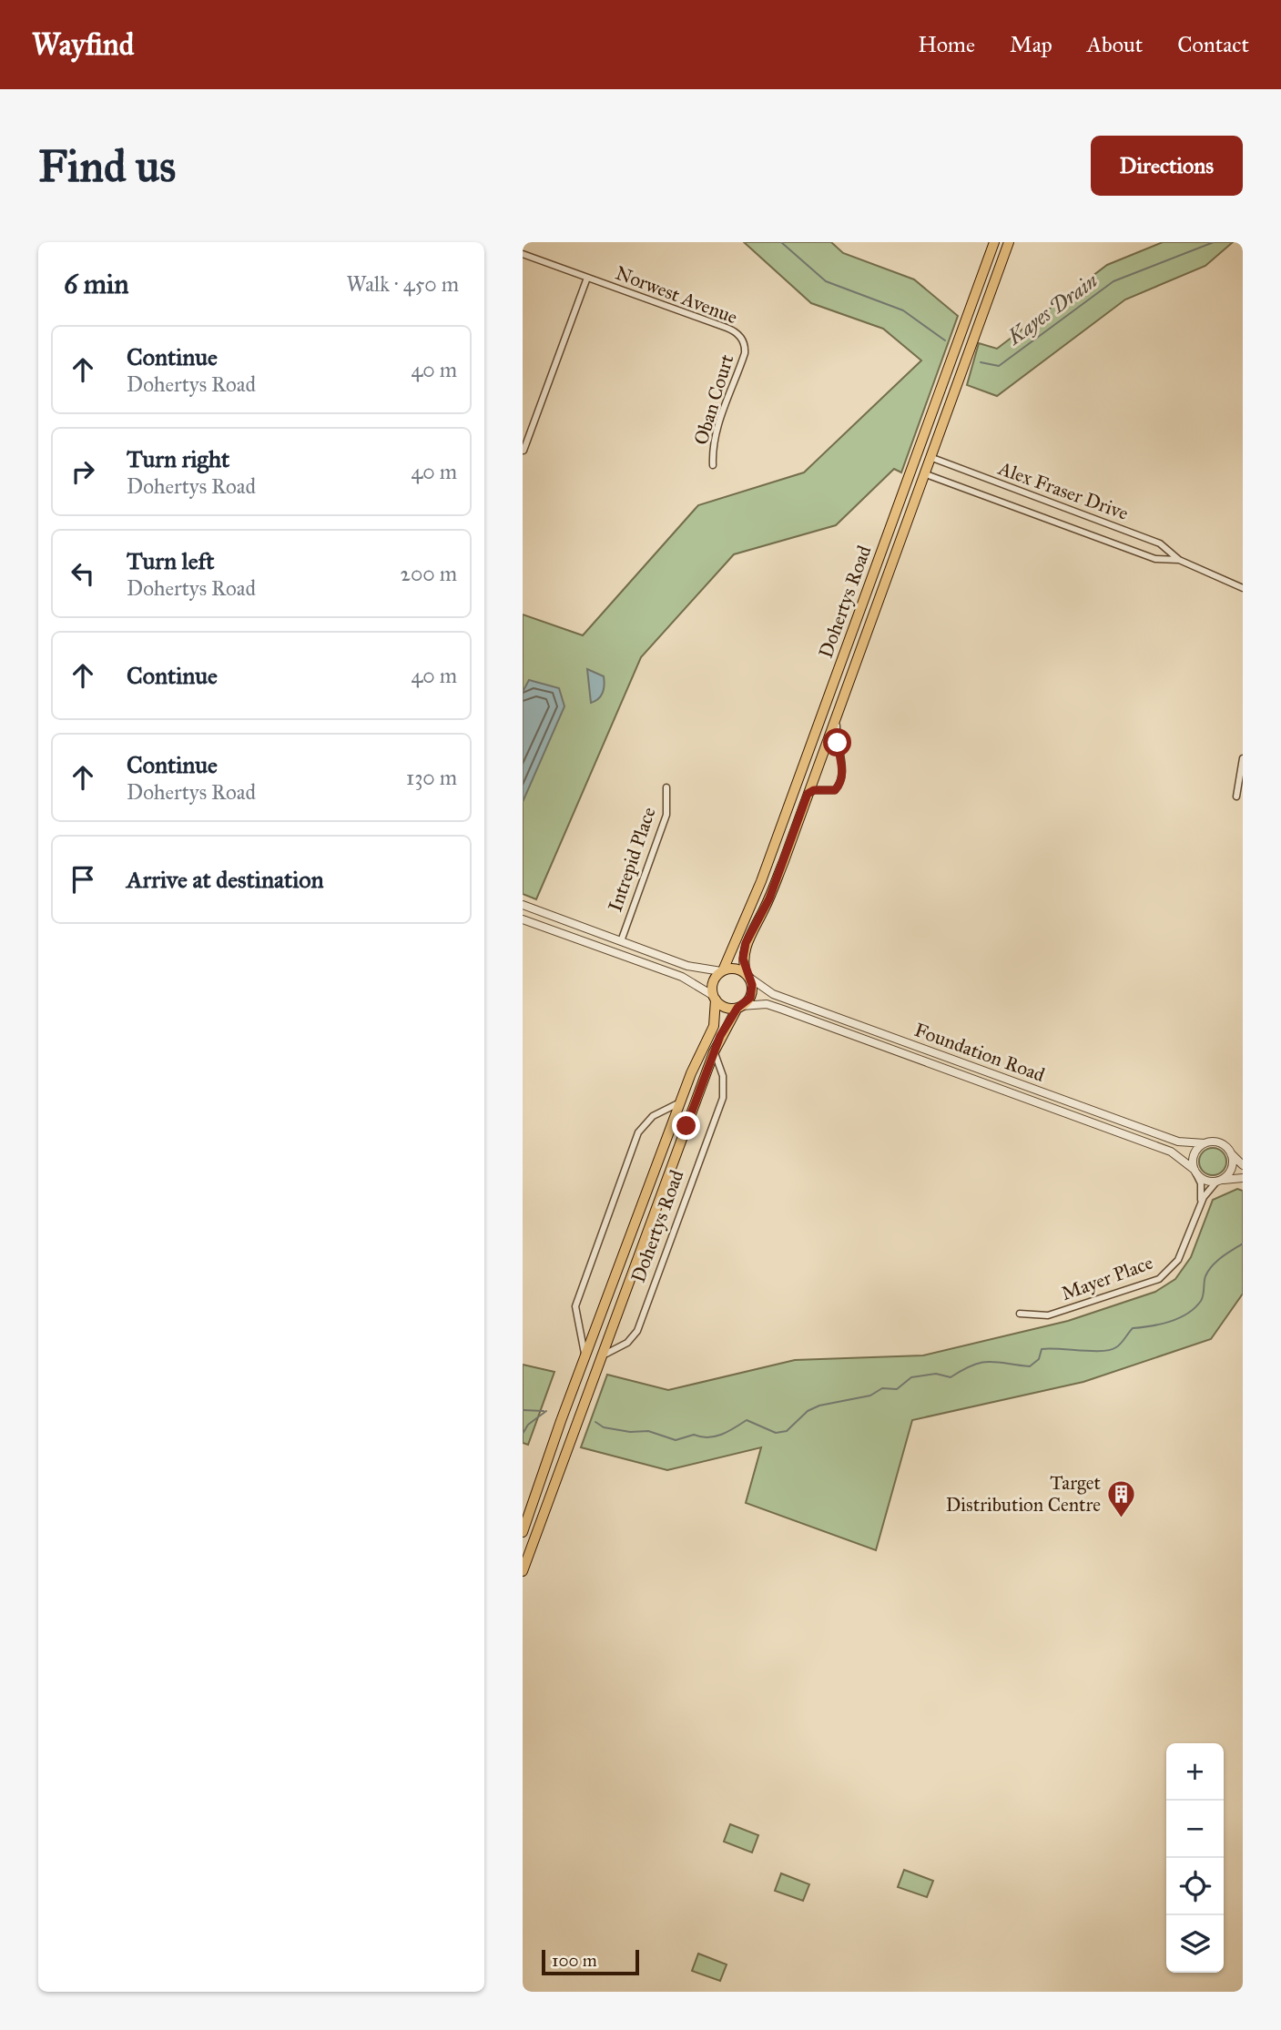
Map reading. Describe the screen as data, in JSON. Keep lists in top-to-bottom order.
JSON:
{
  "streets": {
    "main road": ["Dohertys Road"],
    "street": [
      "Norwest Avenue",
      "Oban Court",
      "Alex Fraser Drive",
      "Intrepid Place",
      "Foundation Road",
      "Mayer Place"
    ]
  },
  "crossings": [
    ["Norwest Avenue", "Oban Court"],
    ["Alex Fraser Drive", "Dohertys Road"],
    ["Dohertys Road", "Foundation Road"],
    ["Foundation Road", "Mayer Place"]
  ],
  "water": ["Kayes Drain"],
  "places": {
    "building": ["Target Distribution Centre"]
  },
  "scale_bar": "100 m",
  "page": {
    "header": "Wayfind",
    "nav": [
      "Home",
      "Map",
      "About",
      "Contact"
    ],
    "buttons": "Directions",
    "title": "Find us",
    "heading": ["6 min", "Walk · 450 m"],
    "list": [
      ["Continue", "Dohertys Road", "40 m"],
      ["Turn right", "Dohertys Road", "40 m"],
      ["Turn left", "Dohertys Road", "200 m"],
      ["Continue", "40 m"],
      ["Continue", "Dohertys Road", "130 m"],
      "Arrive at destination"
    ],
    "map_buttons": ["+", "−"],
    "scale": "100 m"
  }
}
